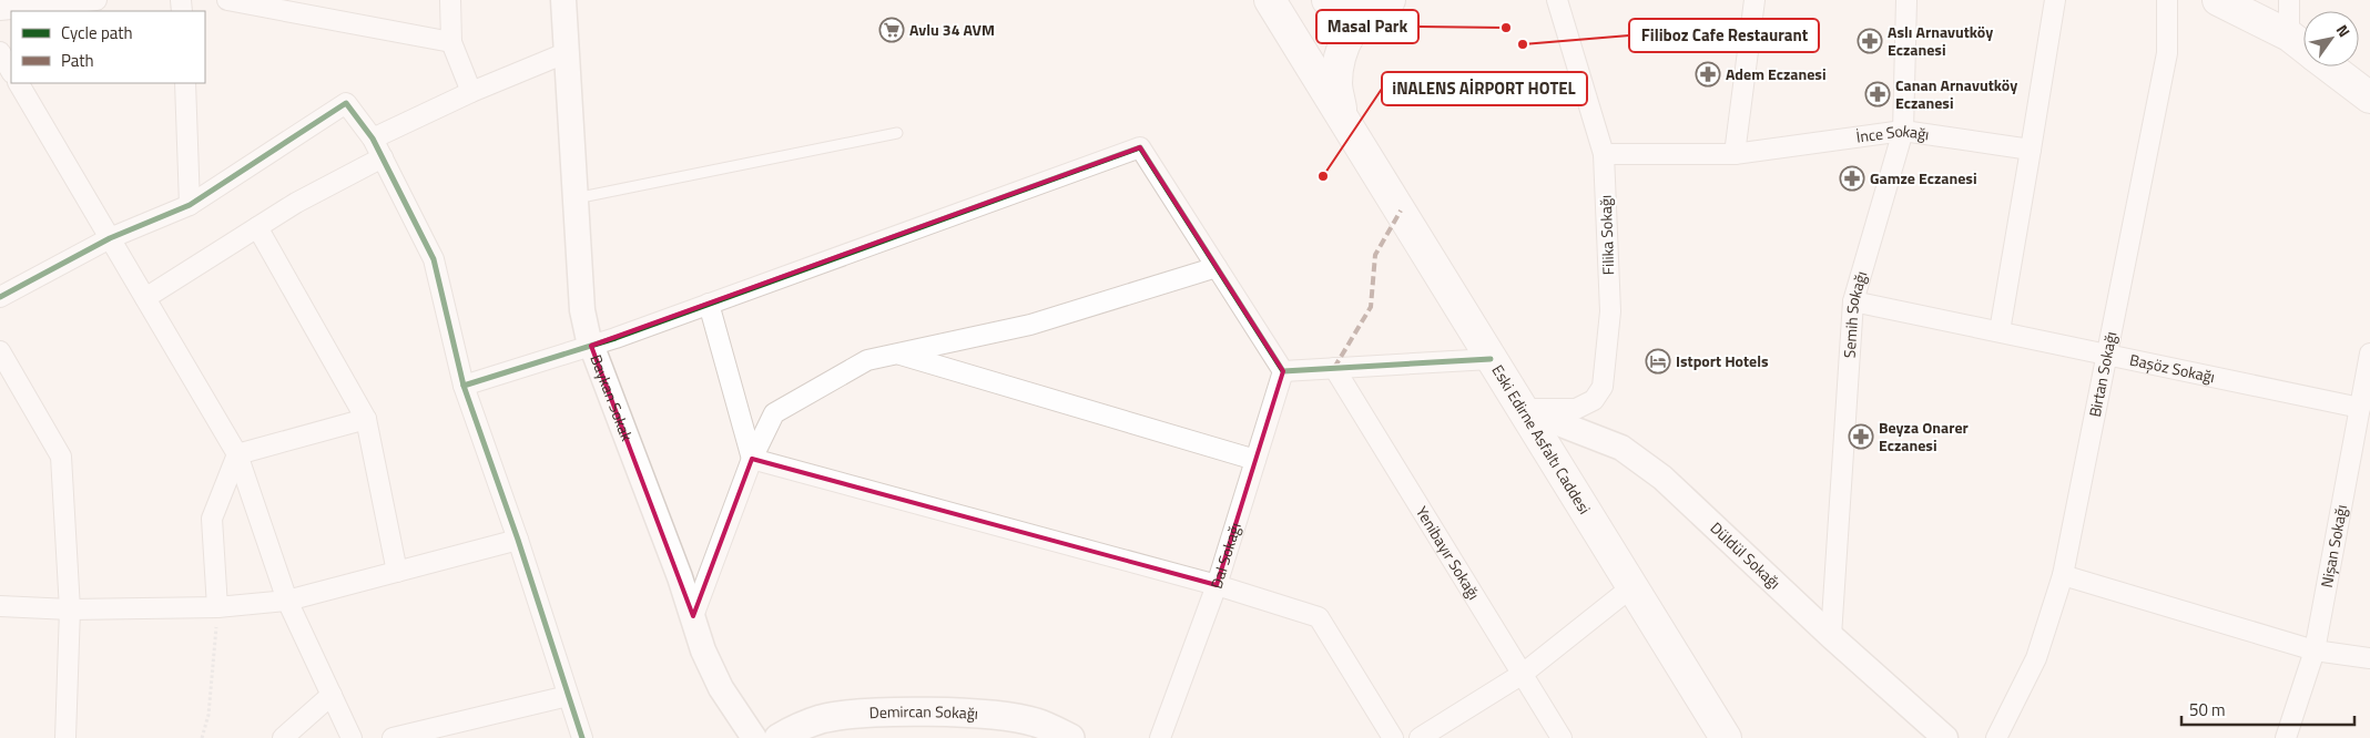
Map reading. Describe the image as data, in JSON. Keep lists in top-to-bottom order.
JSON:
{
  "streets": {
    "main road": ["Eski Edirne Asfaltı Caddesi", "Demircan Sokağı"],
    "street": [
      "İnce Sokağı",
      "Filika Sokağı",
      "Semih Sokağı",
      "Başöz Sokağı",
      "Birtan Sokağı",
      "Baykan Sokak",
      "Nişan Sokağı",
      "Yenibayır Sokağı",
      "Düldül Sokağı",
      "Dal Sokağı"
    ]
  },
  "crossings": [
    ["İnce Sokağı", "Filika Sokağı"],
    ["İnce Sokağı", "Semih Sokağı"],
    ["Filika Sokağı", "Eski Edirne Asfaltı Caddesi"],
    ["Filika Sokağı", "Düldül Sokağı"],
    ["Semih Sokağı", "Başöz Sokağı"],
    ["Semih Sokağı", "Düldül Sokağı"],
    ["Başöz Sokağı", "Birtan Sokağı"],
    ["Başöz Sokağı", "Nişan Sokağı"],
    ["Eski Edirne Asfaltı Caddesi", "Düldül Sokağı"]
  ],
  "places": {
    "other": ["Masal Park", "Filiboz Cafe Restaurant", "iNALENS AİRPORT HOTEL"],
    "supermarket": ["Avlu 34 AVM"],
    "pharmacy": [
      "Aslı Arnavutköy Eczanesi",
      "Adem Eczanesi",
      "Canan Arnavutköy Eczanesi",
      "Gamze Eczanesi",
      "Beyza Onarer Eczanesi"
    ],
    "hotel": ["Istport Hotels"]
  },
  "legend": ["Cycle path", "Path"],
  "scale_bar": "50 m",
  "north": "top right"
}
